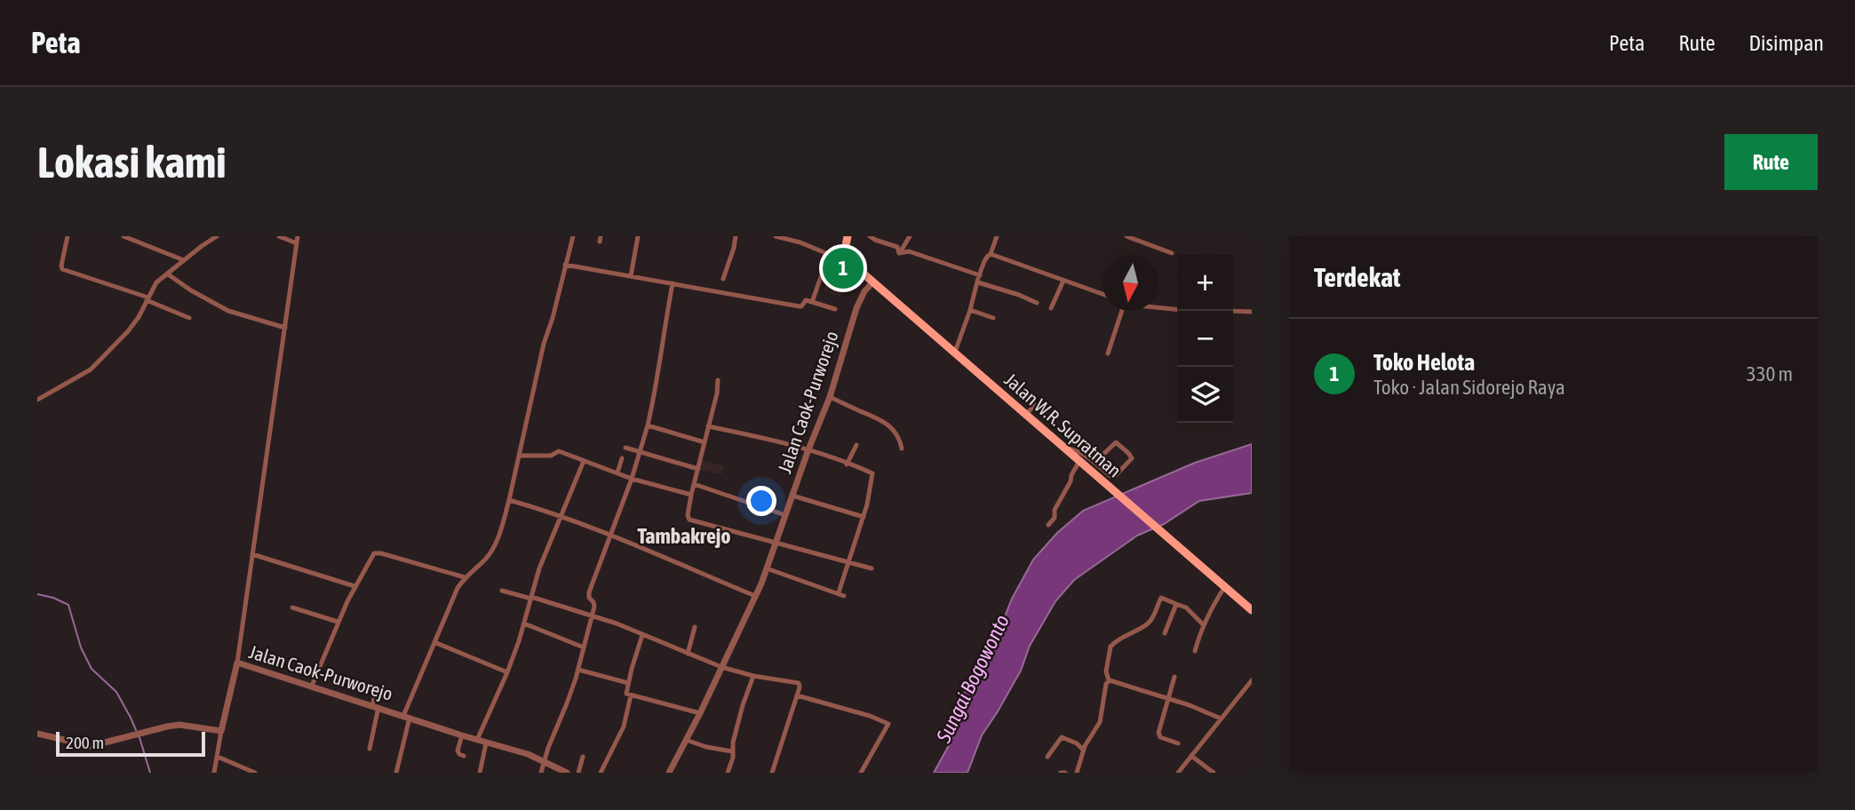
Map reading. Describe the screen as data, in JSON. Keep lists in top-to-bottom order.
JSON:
{
  "streets": {
    "main road": ["Jalan W.R. Supratman"],
    "street": ["Jalan Caok-Purworejo"]
  },
  "crossings": [
    ["Jalan Caok-Purworejo", "Jalan W.R. Supratman"]
  ],
  "districts": ["Tambakrejo"],
  "water": ["Sungai Bogowonto"],
  "scale_bar": "200 m",
  "north": "bottom",
  "page": {
    "header": "Peta",
    "nav": ["Peta", "Rute", "Disimpan"],
    "buttons": "Rute",
    "title": "Lokasi kami",
    "heading": "Terdekat",
    "pins": "1",
    "map_buttons": ["+", "−"],
    "list": [
      {
        "mark": "1",
        "name": "Toko Helota",
        "note": "Toko · Jalan Sidorejo Raya",
        "value": "330 m"
      }
    ],
    "scale": "200 m"
  }
}
